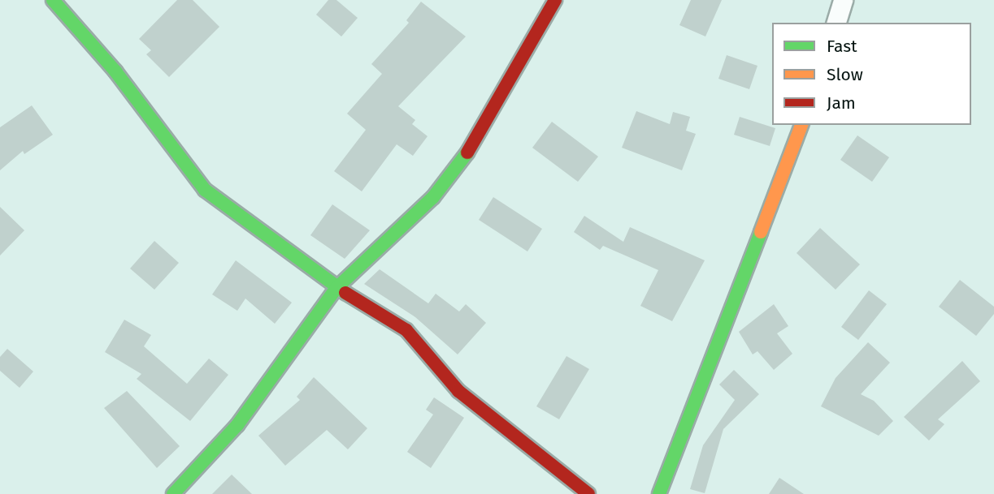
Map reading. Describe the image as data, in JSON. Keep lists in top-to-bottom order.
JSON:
{
  "legend": ["Fast", "Slow", "Jam"]
}
